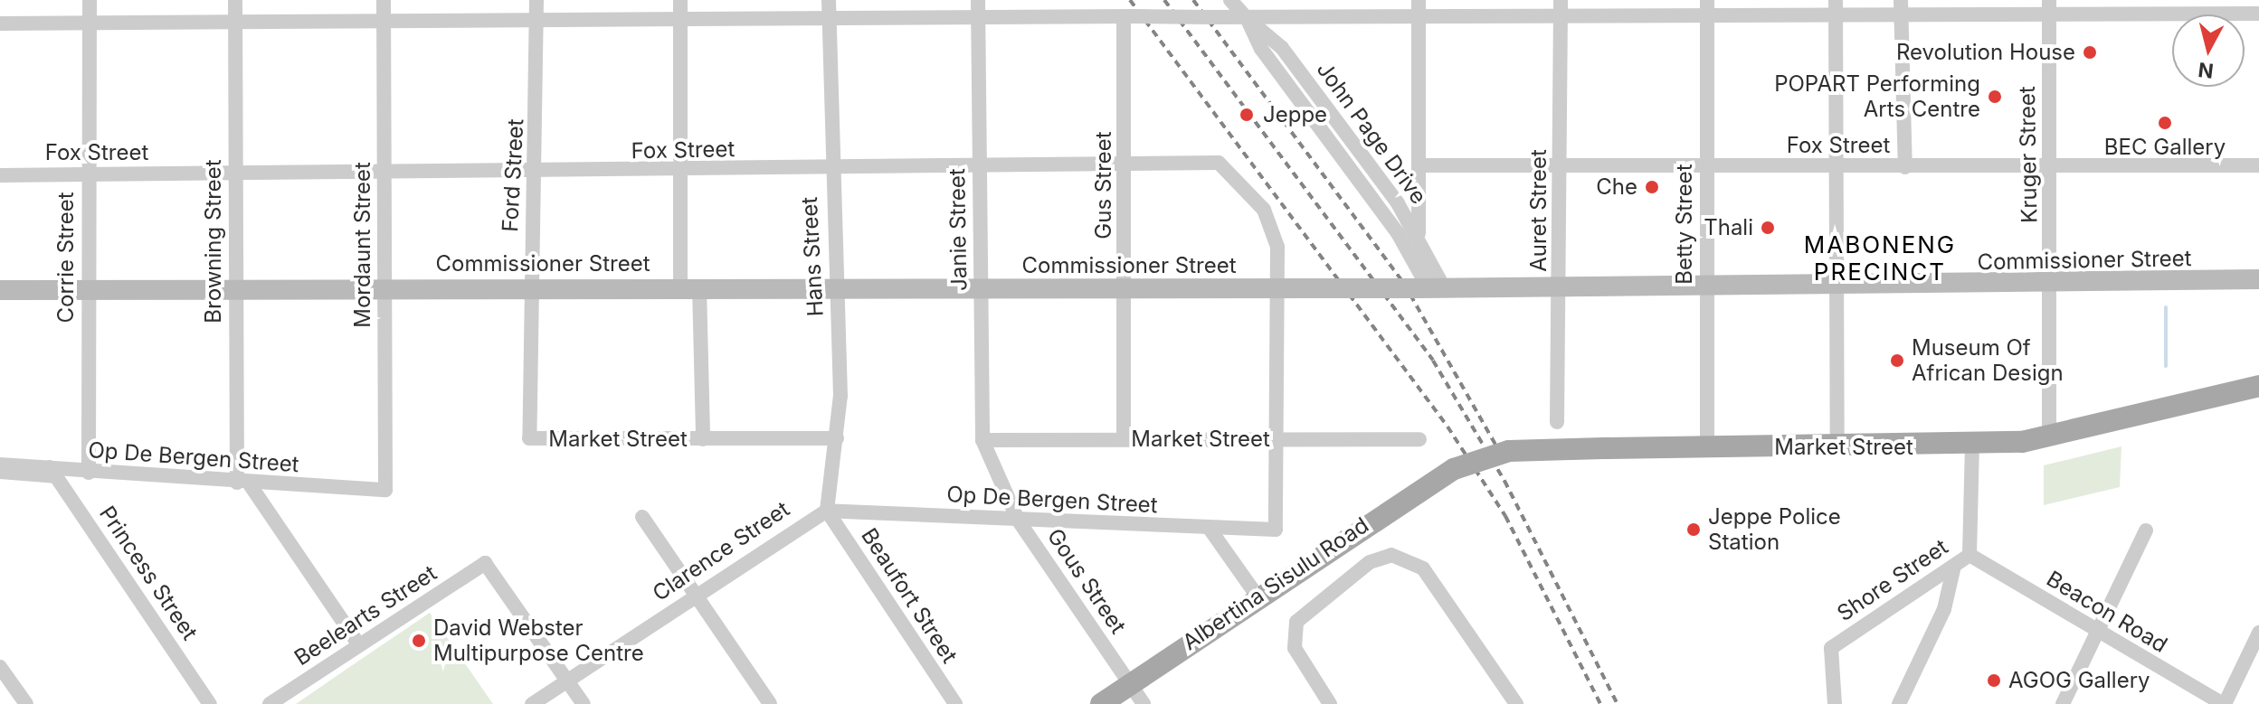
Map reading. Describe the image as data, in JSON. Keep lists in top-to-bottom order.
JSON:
{
  "streets": {
    "main road": ["Commissioner Street", "Market Street", "Albertina Sisulu Road"],
    "street": [
      "John Page Drive",
      "Fox Street",
      "Kruger Street",
      "Ford Street",
      "Gus Street",
      "Auret Street",
      "Betty Street",
      "Janie Street",
      "Browning Street",
      "Mordaunt Street",
      "Hans Street",
      "Corrie Street",
      "Op De Bergen Street",
      "Clarence Street",
      "Princess Street",
      "Shore Street",
      "Gous Street",
      "Beaufort Street",
      "Beacon Road",
      "Beelearts Street"
    ]
  },
  "crossings": [
    ["John Page Drive", "Commissioner Street"],
    ["Fox Street", "Kruger Street"],
    ["Fox Street", "Ford Street"],
    ["Fox Street", "Gus Street"],
    ["Fox Street", "Auret Street"],
    ["Fox Street", "Betty Street"],
    ["Fox Street", "Janie Street"],
    ["Fox Street", "Browning Street"],
    ["Fox Street", "Mordaunt Street"],
    ["Fox Street", "Hans Street"],
    ["Fox Street", "Corrie Street"],
    ["Fox Street", "Commissioner Street"],
    ["Kruger Street", "Commissioner Street"],
    ["Kruger Street", "Market Street"],
    ["Ford Street", "Commissioner Street"],
    ["Ford Street", "Market Street"],
    ["Gus Street", "Commissioner Street"],
    ["Gus Street", "Market Street"],
    ["Auret Street", "Commissioner Street"],
    ["Betty Street", "Commissioner Street"],
    ["Betty Street", "Market Street"],
    ["Janie Street", "Commissioner Street"],
    ["Janie Street", "Market Street"],
    ["Janie Street", "Gous Street"],
    ["Browning Street", "Commissioner Street"],
    ["Browning Street", "Op De Bergen Street"],
    ["Mordaunt Street", "Commissioner Street"],
    ["Mordaunt Street", "Op De Bergen Street"],
    ["Hans Street", "Commissioner Street"],
    ["Hans Street", "Market Street"],
    ["Hans Street", "Op De Bergen Street"],
    ["Hans Street", "Clarence Street"],
    ["Hans Street", "Beaufort Street"],
    ["Corrie Street", "Commissioner Street"],
    ["Corrie Street", "Op De Bergen Street"],
    ["Market Street", "Op De Bergen Street"],
    ["Market Street", "Gous Street"],
    ["Market Street", "Albertina Sisulu Road"],
    ["Op De Bergen Street", "Clarence Street"],
    ["Op De Bergen Street", "Princess Street"],
    ["Op De Bergen Street", "Gous Street"],
    ["Op De Bergen Street", "Beaufort Street"],
    ["Clarence Street", "Beaufort Street"],
    ["Clarence Street", "Beelearts Street"],
    ["Shore Street", "Beacon Road"],
    ["Gous Street", "Albertina Sisulu Road"]
  ],
  "districts": ["MABONENG PRECINCT"],
  "places": [
    "Revolution House",
    "POPART Performing Arts Centre",
    "Jeppe",
    "BEC Gallery",
    "Che",
    "Thali",
    "Museum Of African Design",
    "Jeppe Police Station",
    "David Webster Multipurpose Centre",
    "AGOG Gallery"
  ],
  "north": "bottom"
}
